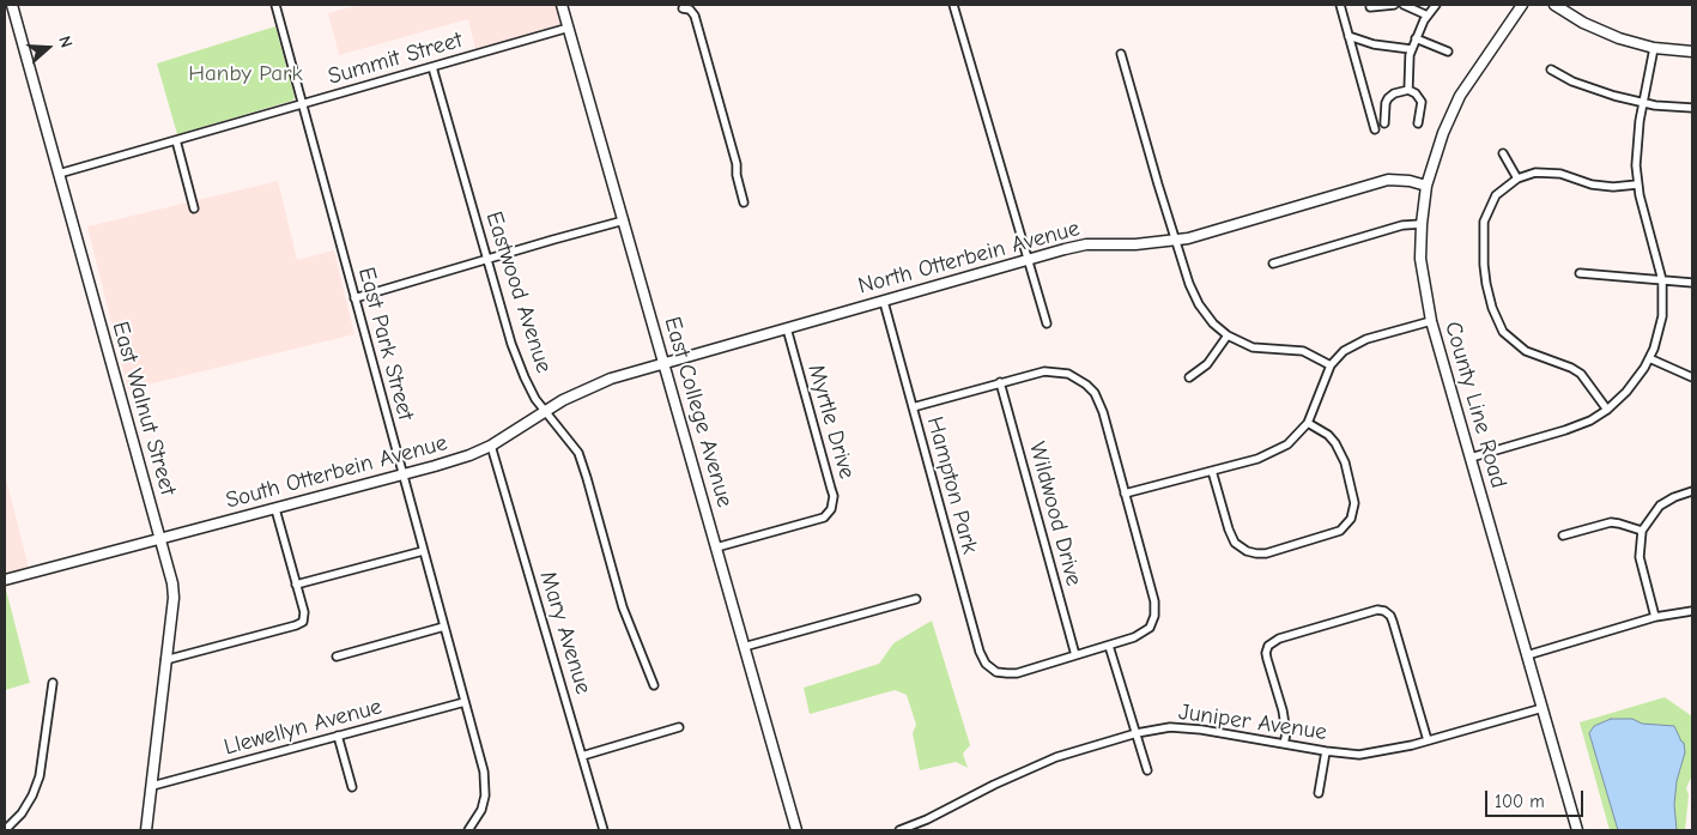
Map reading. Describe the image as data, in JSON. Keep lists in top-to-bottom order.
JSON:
{
  "streets": {
    "street": [
      "Summit Street",
      "North Otterbein Avenue",
      "Eastwood Avenue",
      "East Park Street",
      "County Line Road",
      "East Walnut Street",
      "East College Avenue",
      "Myrtle Drive",
      "South Otterbein Avenue",
      "Hampton Park",
      "Wildwood Drive",
      "Mary Avenue",
      "Juniper Avenue",
      "Llewellyn Avenue"
    ]
  },
  "crossings": [
    ["Summit Street", "Eastwood Avenue"],
    ["Summit Street", "East Park Street"],
    ["Summit Street", "East Walnut Street"],
    ["Summit Street", "East College Avenue"],
    ["North Otterbein Avenue", "County Line Road"],
    ["North Otterbein Avenue", "East College Avenue"],
    ["North Otterbein Avenue", "Myrtle Drive"],
    ["North Otterbein Avenue", "South Otterbein Avenue"],
    ["North Otterbein Avenue", "Hampton Park"],
    ["Eastwood Avenue", "South Otterbein Avenue"],
    ["East Park Street", "South Otterbein Avenue"],
    ["East Park Street", "Llewellyn Avenue"],
    ["County Line Road", "Juniper Avenue"],
    ["East Walnut Street", "South Otterbein Avenue"],
    ["East Walnut Street", "Llewellyn Avenue"],
    ["East College Avenue", "Myrtle Drive"],
    ["East College Avenue", "South Otterbein Avenue"],
    ["South Otterbein Avenue", "Mary Avenue"],
    ["Hampton Park", "Wildwood Drive"]
  ],
  "parks": ["Hanby Park"],
  "scale_bar": "100 m",
  "north": "right"
}
